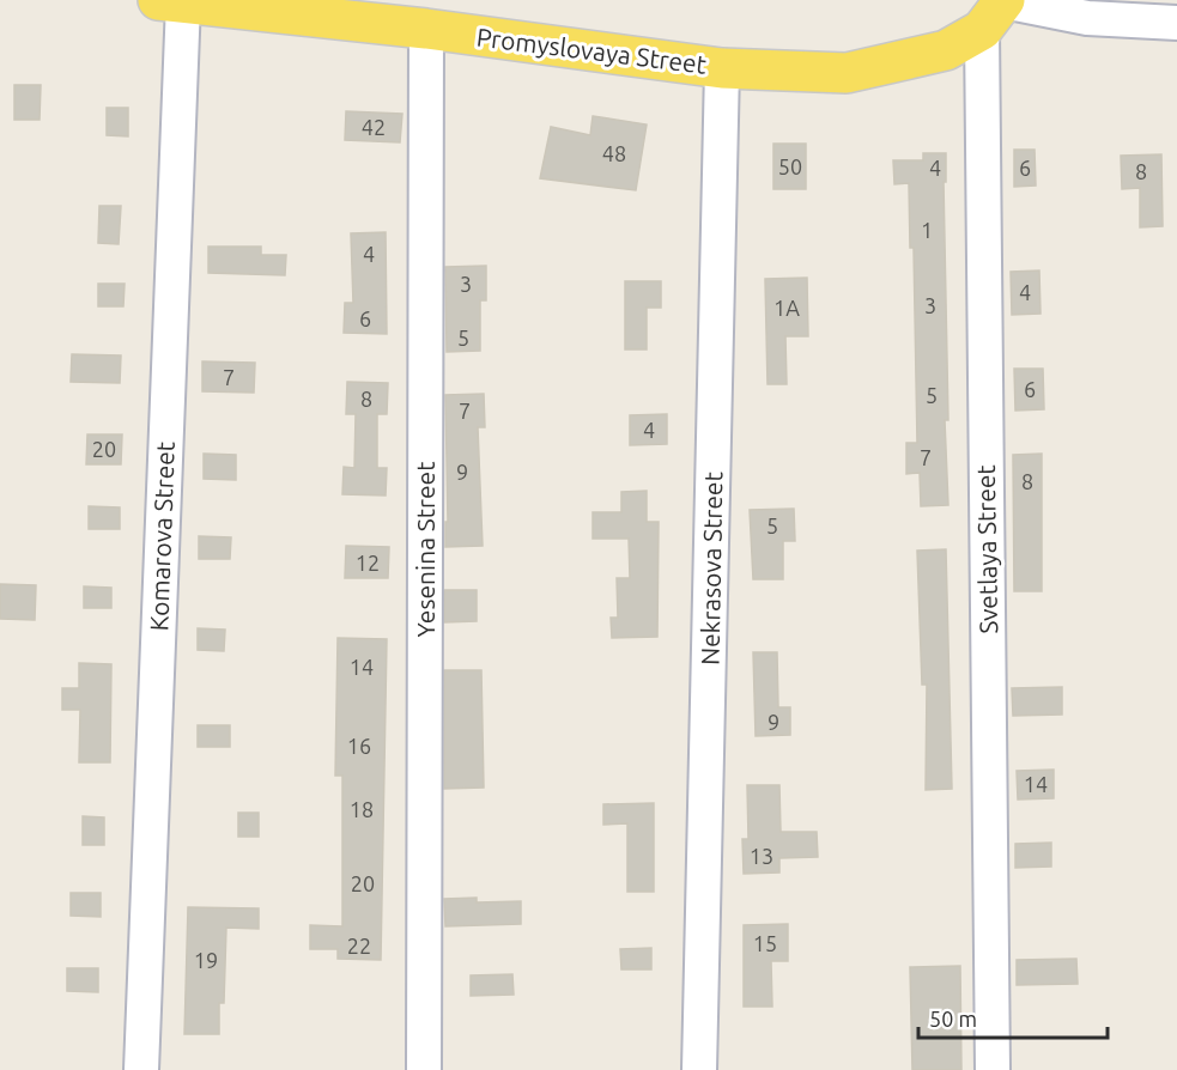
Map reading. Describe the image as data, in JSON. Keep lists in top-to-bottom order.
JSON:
{
  "streets": {
    "main road": ["Promyslovaya Street"],
    "street": [
      "Komarova Street",
      "Yesenina Street",
      "Svetlaya Street",
      "Nekrasova Street"
    ]
  },
  "crossings": [
    ["Promyslovaya Street", "Komarova Street"],
    ["Promyslovaya Street", "Yesenina Street"],
    ["Promyslovaya Street", "Svetlaya Street"],
    ["Promyslovaya Street", "Nekrasova Street"]
  ],
  "house_numbers": [
    "42",
    "48",
    "50",
    "4",
    "6",
    "8",
    "1",
    "4",
    "3",
    "4",
    "3",
    "1А",
    "6",
    "5",
    "7",
    "6",
    "5",
    "8",
    "7",
    "4",
    "20",
    "7",
    "9",
    "8",
    "5",
    "12",
    "14",
    "9",
    "16",
    "14",
    "18",
    "13",
    "20",
    "15",
    "22",
    "19"
  ],
  "scale_bar": "50 m"
}
